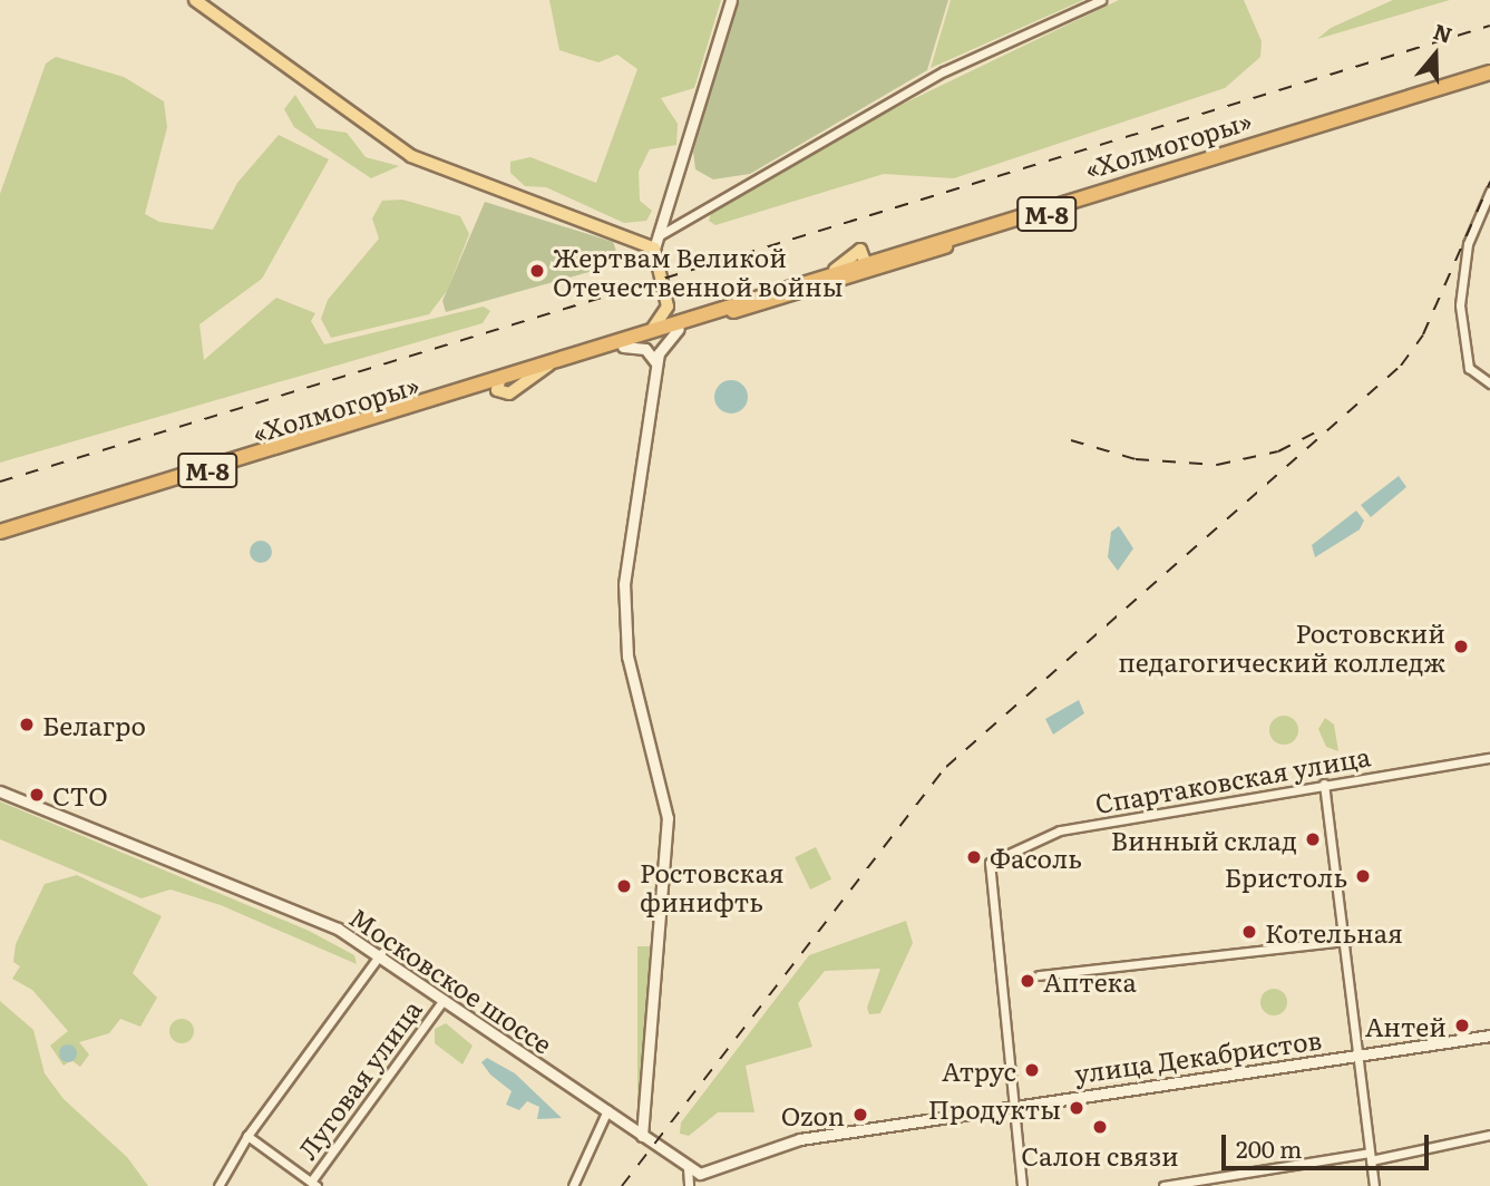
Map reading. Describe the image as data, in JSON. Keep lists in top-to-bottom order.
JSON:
{
  "streets": {
    "highway": ["«Холмогоры»", "М-8"],
    "street": [
      "Спартаковская улица",
      "Московское шоссе",
      "улица Декабристов",
      "Луговая улица"
    ]
  },
  "crossings": [
    ["Спартаковская улица", "улица Декабристов"],
    ["Московское шоссе", "улица Декабристов"],
    ["Московское шоссе", "Луговая улица"]
  ],
  "places": [
    "Жертвам Великой Отечественной войны",
    "Ростовский педагогический колледж",
    "Белагро",
    "СТО",
    "Винный склад",
    "Фасоль",
    "Бристоль",
    "Ростовская финифть",
    "Котельная",
    "Аптека",
    "Антей",
    "Атрус",
    "Продукты",
    "Ozon",
    "Салон связи"
  ],
  "scale_bar": "200 m",
  "north": "top"
}
